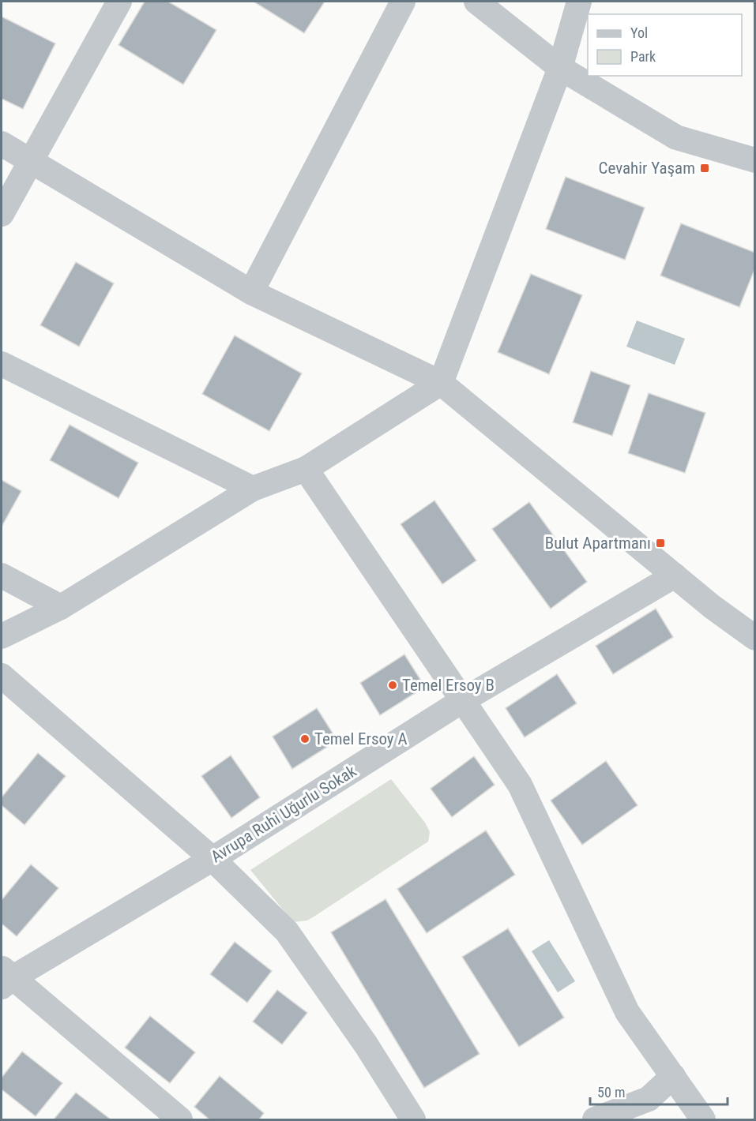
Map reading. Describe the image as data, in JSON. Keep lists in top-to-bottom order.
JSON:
{
  "streets": {
    "street": ["Avrupa Ruhi Uğurlu Sokak"]
  },
  "places": {
    "transit": ["Cevahir Yaşam", "Bulut Apartmanı"],
    "other": ["Temel Ersoy B", "Temel Ersoy A"]
  },
  "legend": ["Yol", "Park"],
  "scale_bar": "50 m"
}
